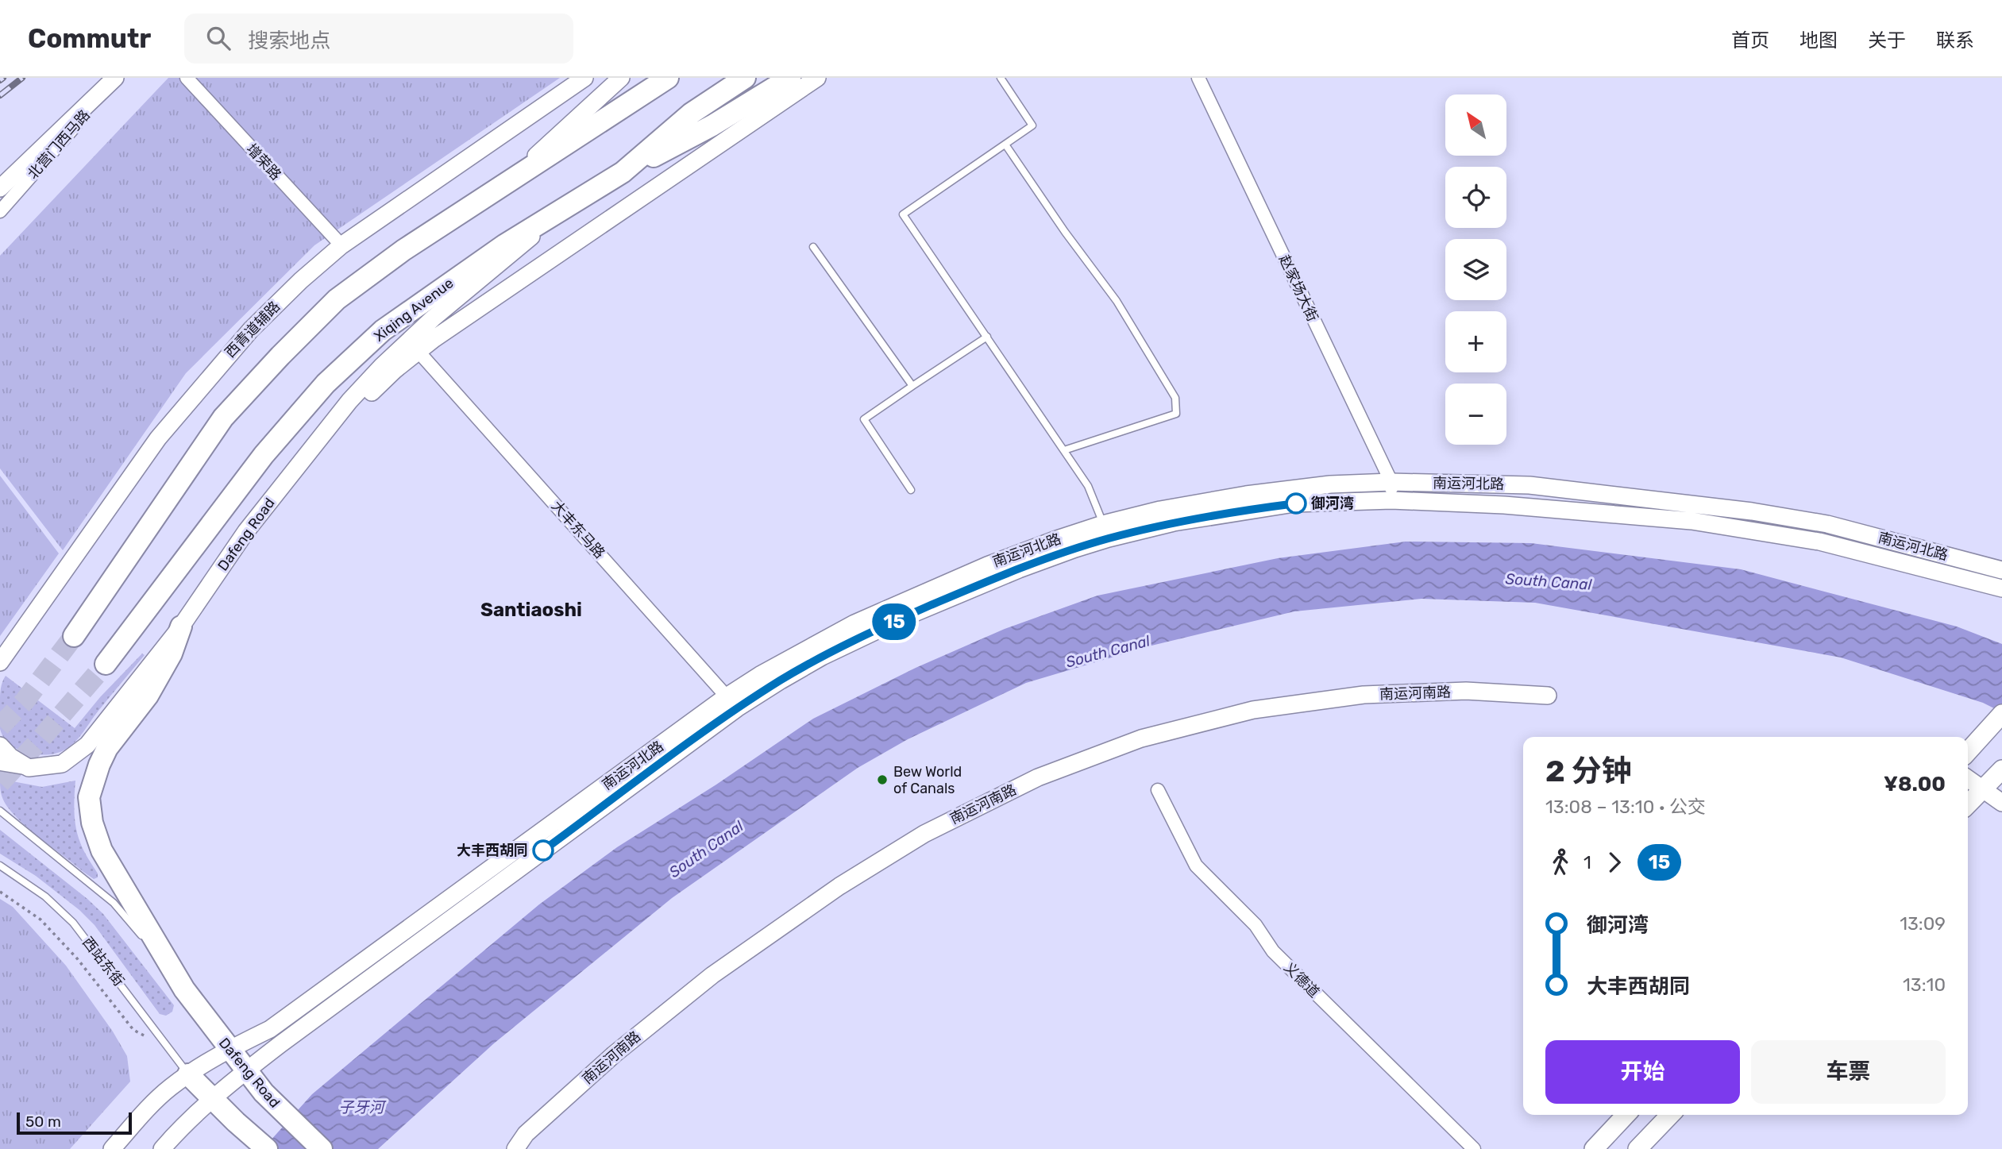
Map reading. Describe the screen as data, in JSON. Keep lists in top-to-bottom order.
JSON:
{
  "streets": {
    "main road": ["Xiqing Avenue", "Dafeng Road"],
    "street": [
      "北营门西马路",
      "增荣路",
      "赵家场大街",
      "西青道辅路",
      "南运河北路",
      "大丰东马路",
      "南运河南路",
      "义德道"
    ],
    "lane": ["西站东街"]
  },
  "crossings": [
    ["增荣路", "西青道辅路"],
    ["赵家场大街", "南运河北路"],
    ["南运河北路", "大丰东马路"],
    ["南运河北路", "Dafeng Road"],
    ["南运河北路", "西站东街"]
  ],
  "districts": ["Santiaoshi"],
  "water": ["South Canal", "子牙河"],
  "places": ["御河湾", "Bew World of Canals", "大丰西胡同"],
  "lines": ["bus line 15"],
  "scale_bar": "50 m",
  "north": "top left",
  "page": {
    "header": "Commutr",
    "search": "搜索地点",
    "nav": [
      "首页",
      "地图",
      "关于",
      "联系"
    ],
    "on_map": "15",
    "map_buttons": ["+", "−"],
    "heading": ["2 分钟", "13:08 – 13:10 · 公交", "¥8.00"],
    "legs": ["1", "15"],
    "list": [
      {
        "name": "御河湾",
        "value": "13:09"
      },
      {
        "name": "大丰西胡同",
        "value": "13:10"
      }
    ],
    "buttons": ["开始", "车票"],
    "scale": "50 m"
  }
}
